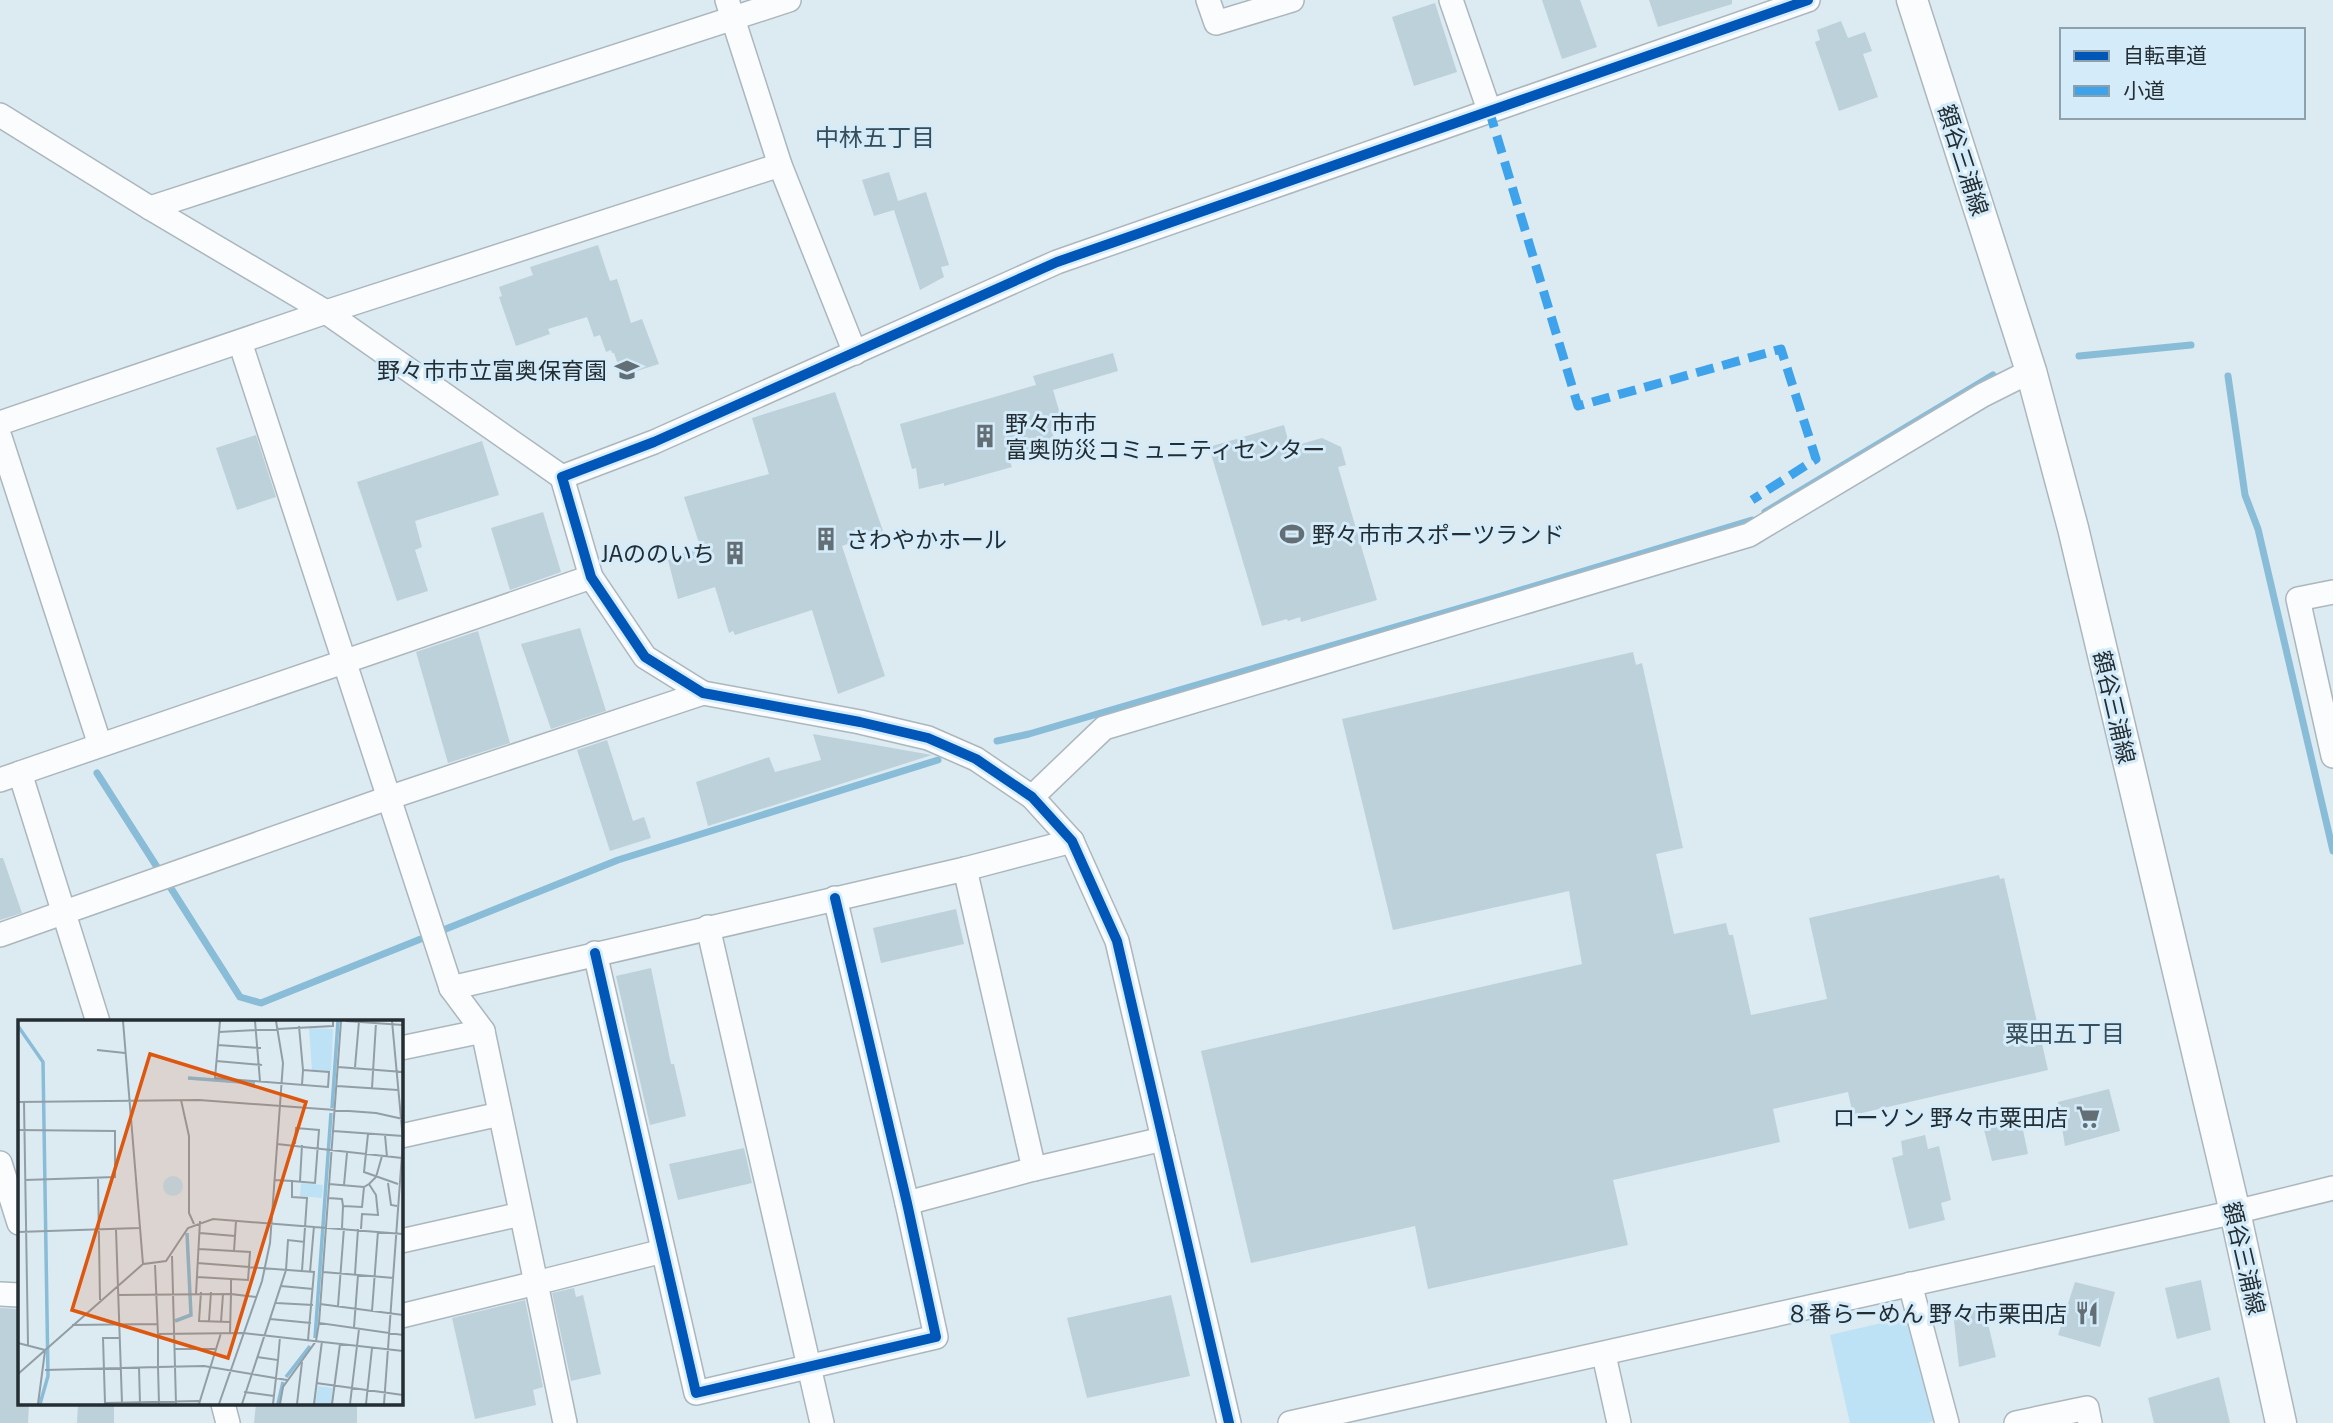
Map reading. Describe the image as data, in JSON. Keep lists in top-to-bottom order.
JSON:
{
  "streets": {
    "main road": ["額谷三浦線"]
  },
  "districts": ["中林五丁目", "粟田五丁目"],
  "places": {
    "school or university": ["野々市市立富奥保育園"],
    "building": ["野々市市 富奥防災コミュニティセンター", "さわやかホール", "JAののいち"],
    "sports": ["野々市市スポーツランド"],
    "supermarket": ["ローソン 野々市粟田店"],
    "restaurant": ["８番らーめん 野々市栗田店"]
  },
  "legend": ["自転車道", "小道"]
}
